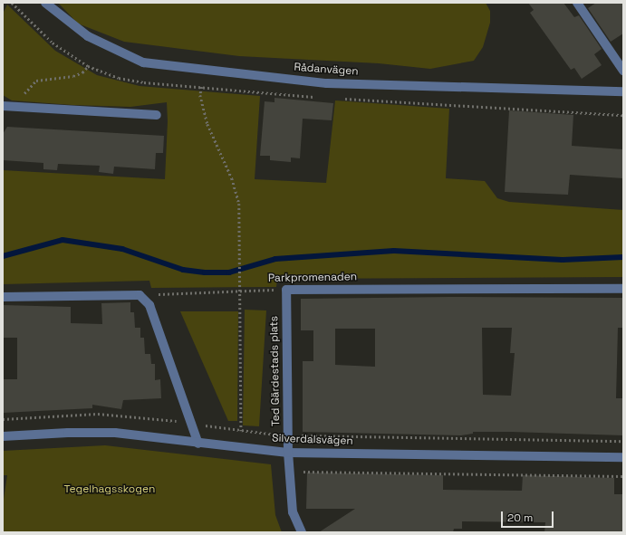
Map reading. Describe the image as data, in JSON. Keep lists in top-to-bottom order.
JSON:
{
  "streets": {
    "street": [
      "Rådanvägen",
      "Parkpromenaden",
      "Ted Gärdestads plats",
      "Silverdalsvägen"
    ]
  },
  "crossings": [
    ["Parkpromenaden", "Ted Gärdestads plats"],
    ["Ted Gärdestads plats", "Silverdalsvägen"]
  ],
  "parks": ["Tegelhagsskogen"],
  "scale_bar": "20 m"
}
